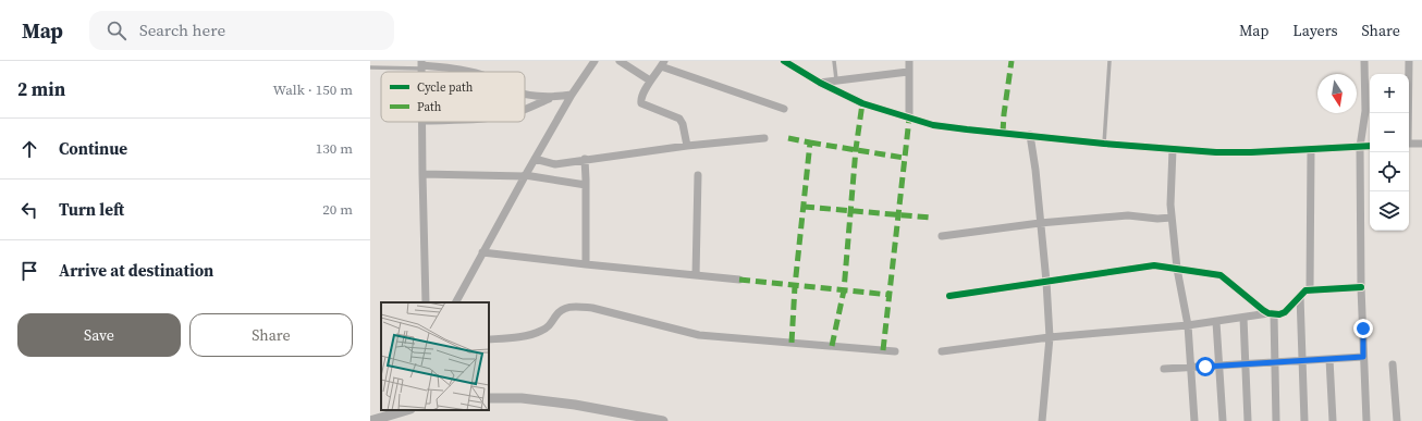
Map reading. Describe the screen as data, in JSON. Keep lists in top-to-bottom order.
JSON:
{
  "legend": ["Cycle path", "Path"],
  "north": "bottom",
  "page": {
    "header": "Map",
    "search": "Search here",
    "nav": ["Map", "Layers", "Share"],
    "heading": ["2 min", "Walk · 150 m"],
    "map_buttons": ["+", "−"],
    "list": [
      ["Continue", "130 m"],
      ["Turn left", "20 m"],
      "Arrive at destination"
    ],
    "buttons": ["Save", "Share"]
  }
}
